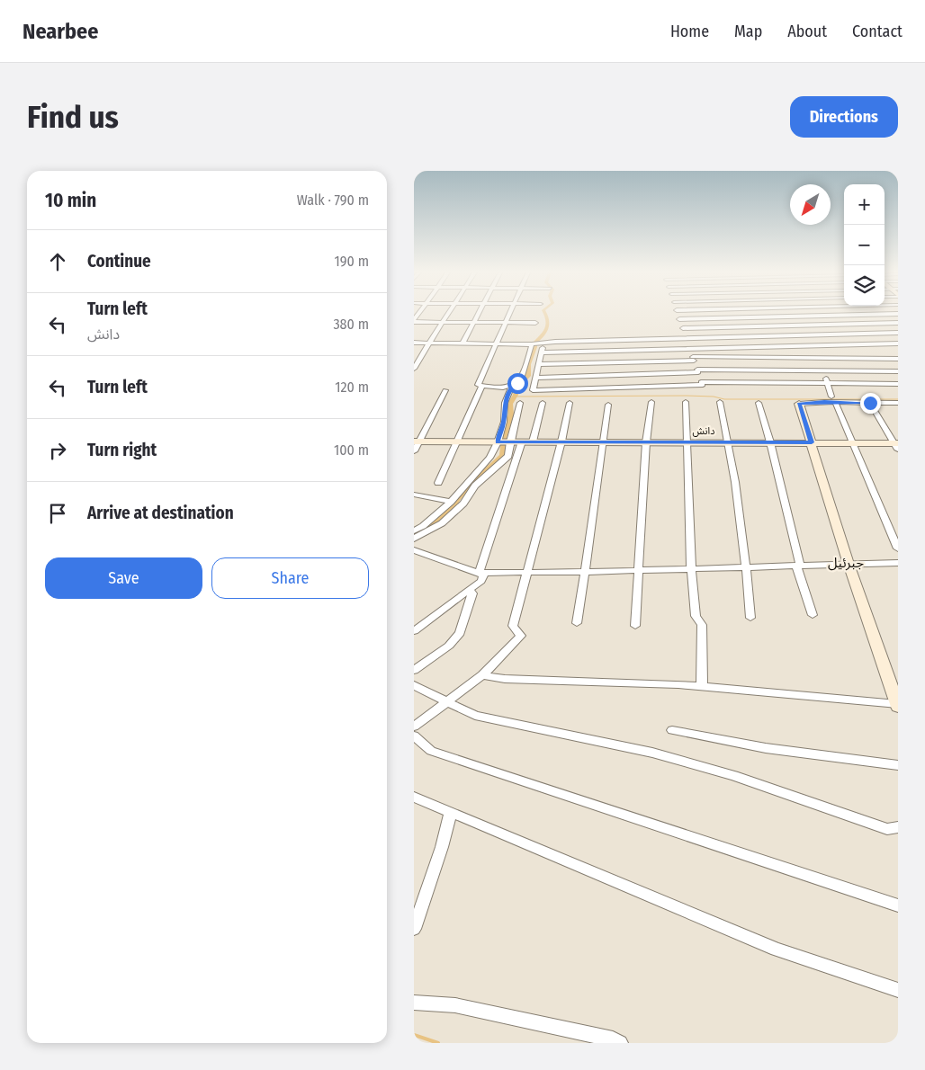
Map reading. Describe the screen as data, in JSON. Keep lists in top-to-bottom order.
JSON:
{
  "streets": {
    "street": ["دانش"]
  },
  "districts": ["جبرئیل"],
  "north": "bottom left",
  "page": {
    "header": "Nearbee",
    "nav": [
      "Home",
      "Map",
      "About",
      "Contact"
    ],
    "buttons": [
      "Directions",
      ["Save", "Share"]
    ],
    "title": "Find us",
    "heading": ["10 min", "Walk · 790 m"],
    "map_buttons": ["+", "−"],
    "list": [
      ["Continue", "190 m"],
      ["Turn left", "دانش", "380 m"],
      ["Turn left", "120 m"],
      ["Turn right", "100 m"],
      "Arrive at destination"
    ]
  }
}
